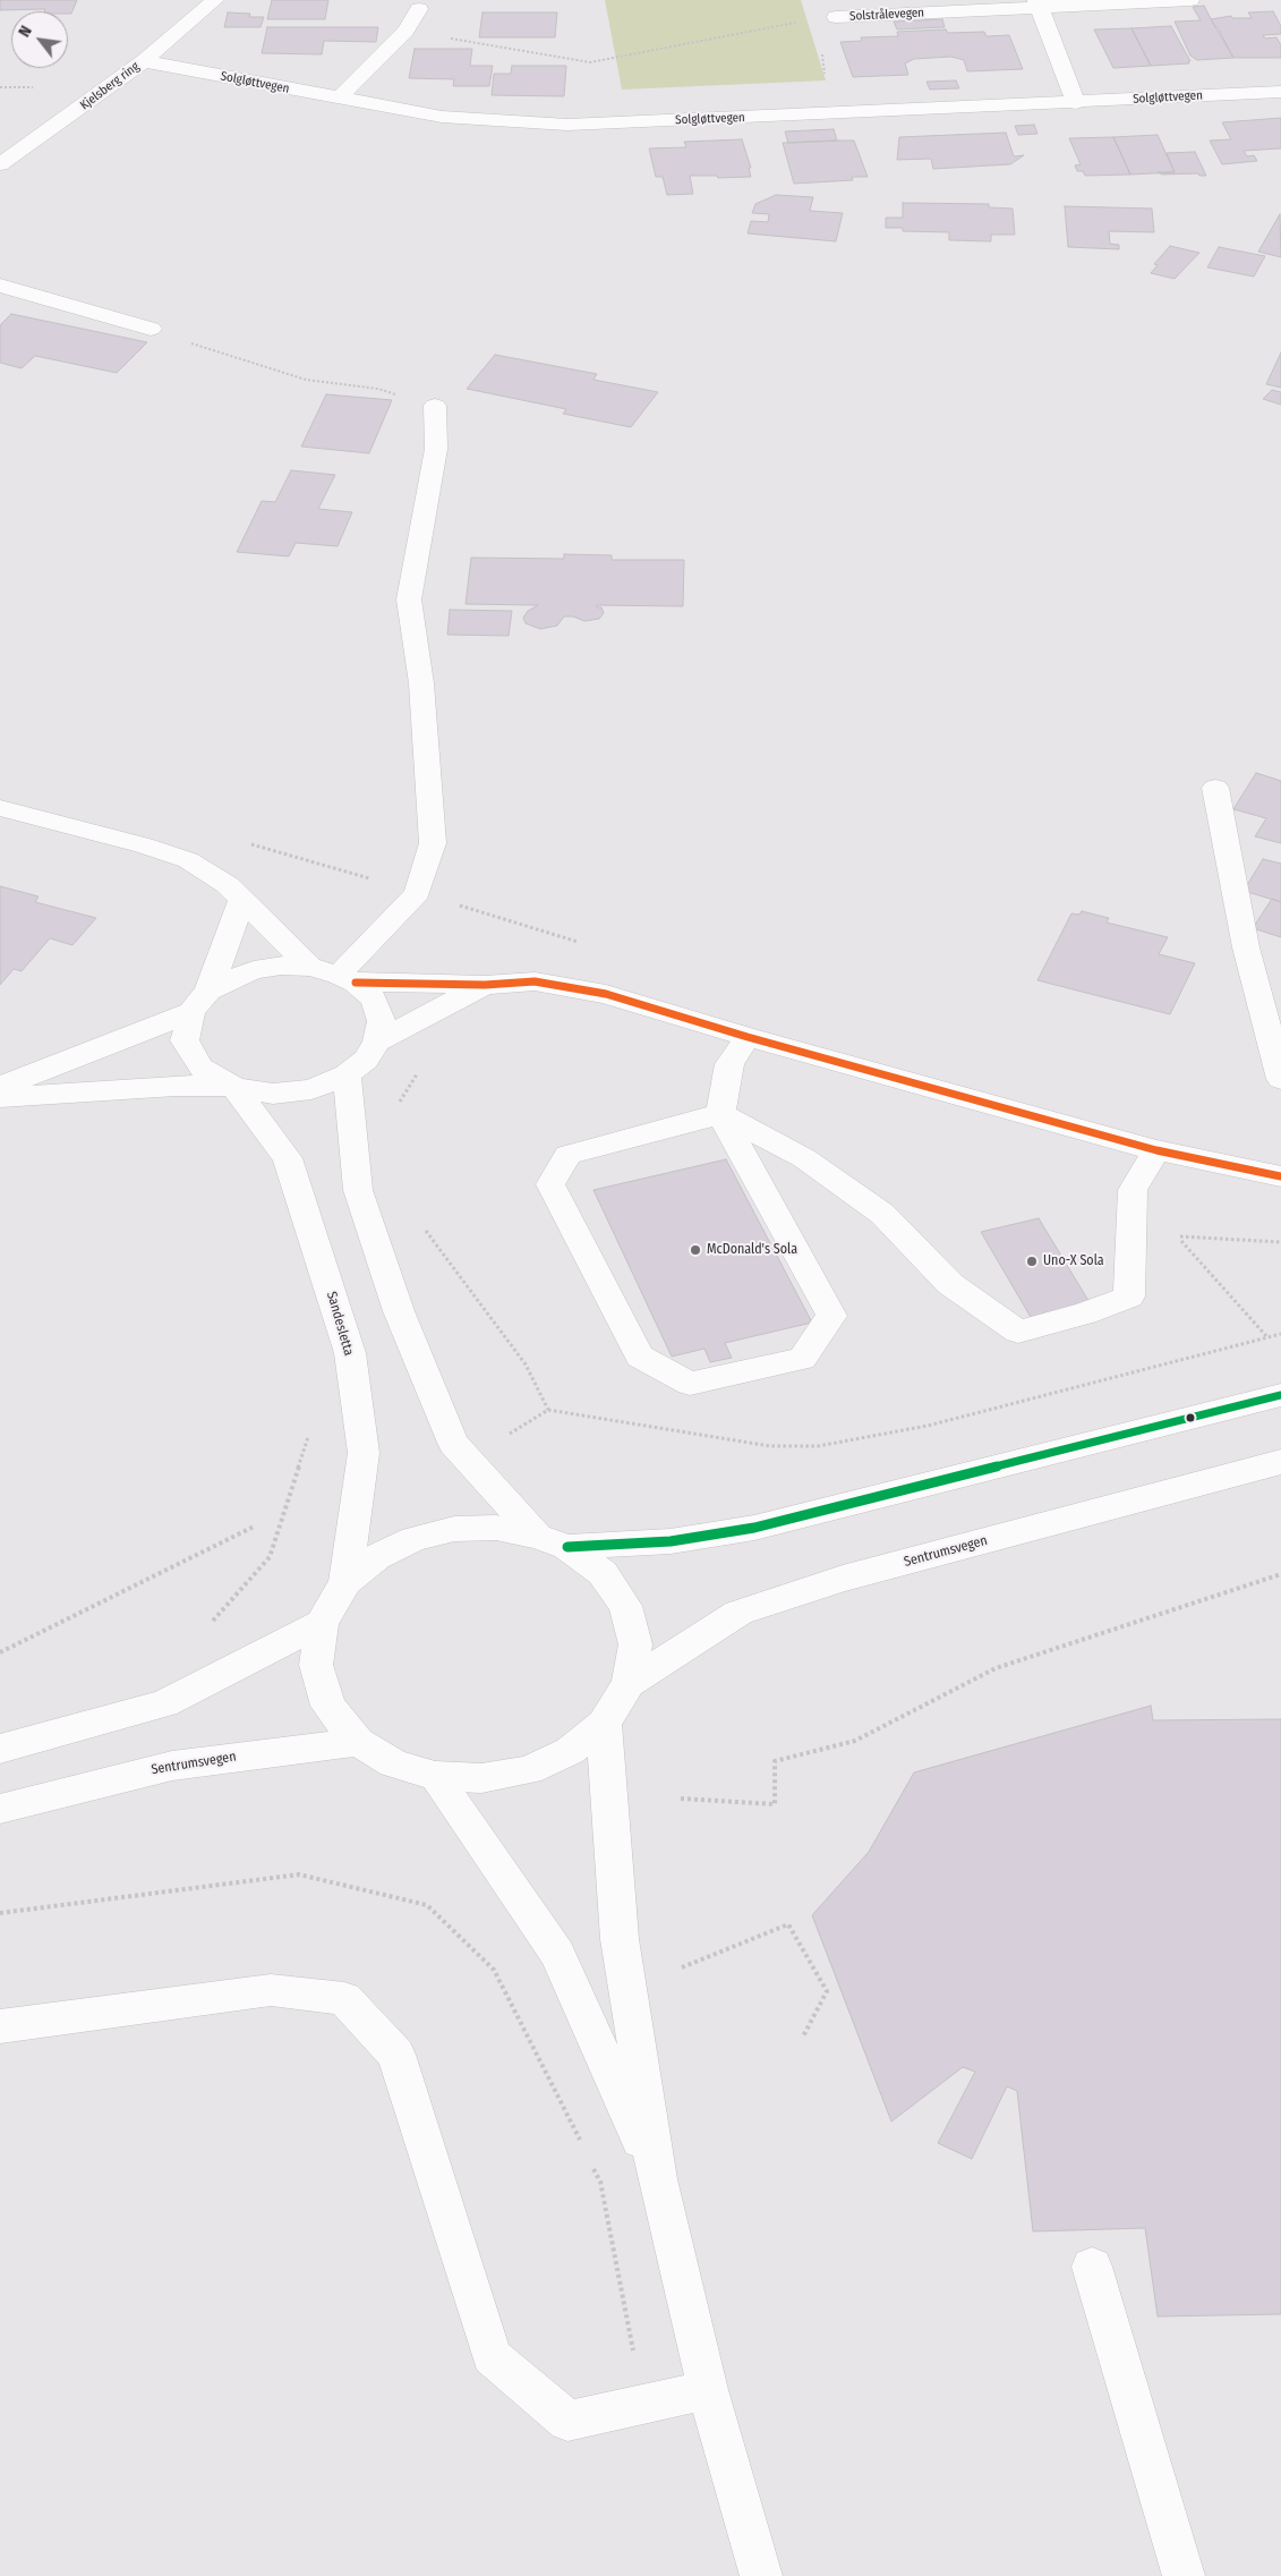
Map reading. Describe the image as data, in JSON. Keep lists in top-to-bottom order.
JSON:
{
  "streets": {
    "street": [
      "Solstrålevegen",
      "Solgløttvegen",
      "Kjelsberg ring",
      "Sandesletta",
      "Sentrumsvegen"
    ]
  },
  "crossings": [
    ["Solgløttvegen", "Kjelsberg ring"],
    ["Sandesletta", "Sentrumsvegen"]
  ],
  "places": ["McDonald's Sola", "Uno-X Sola"],
  "north": "top left"
}
